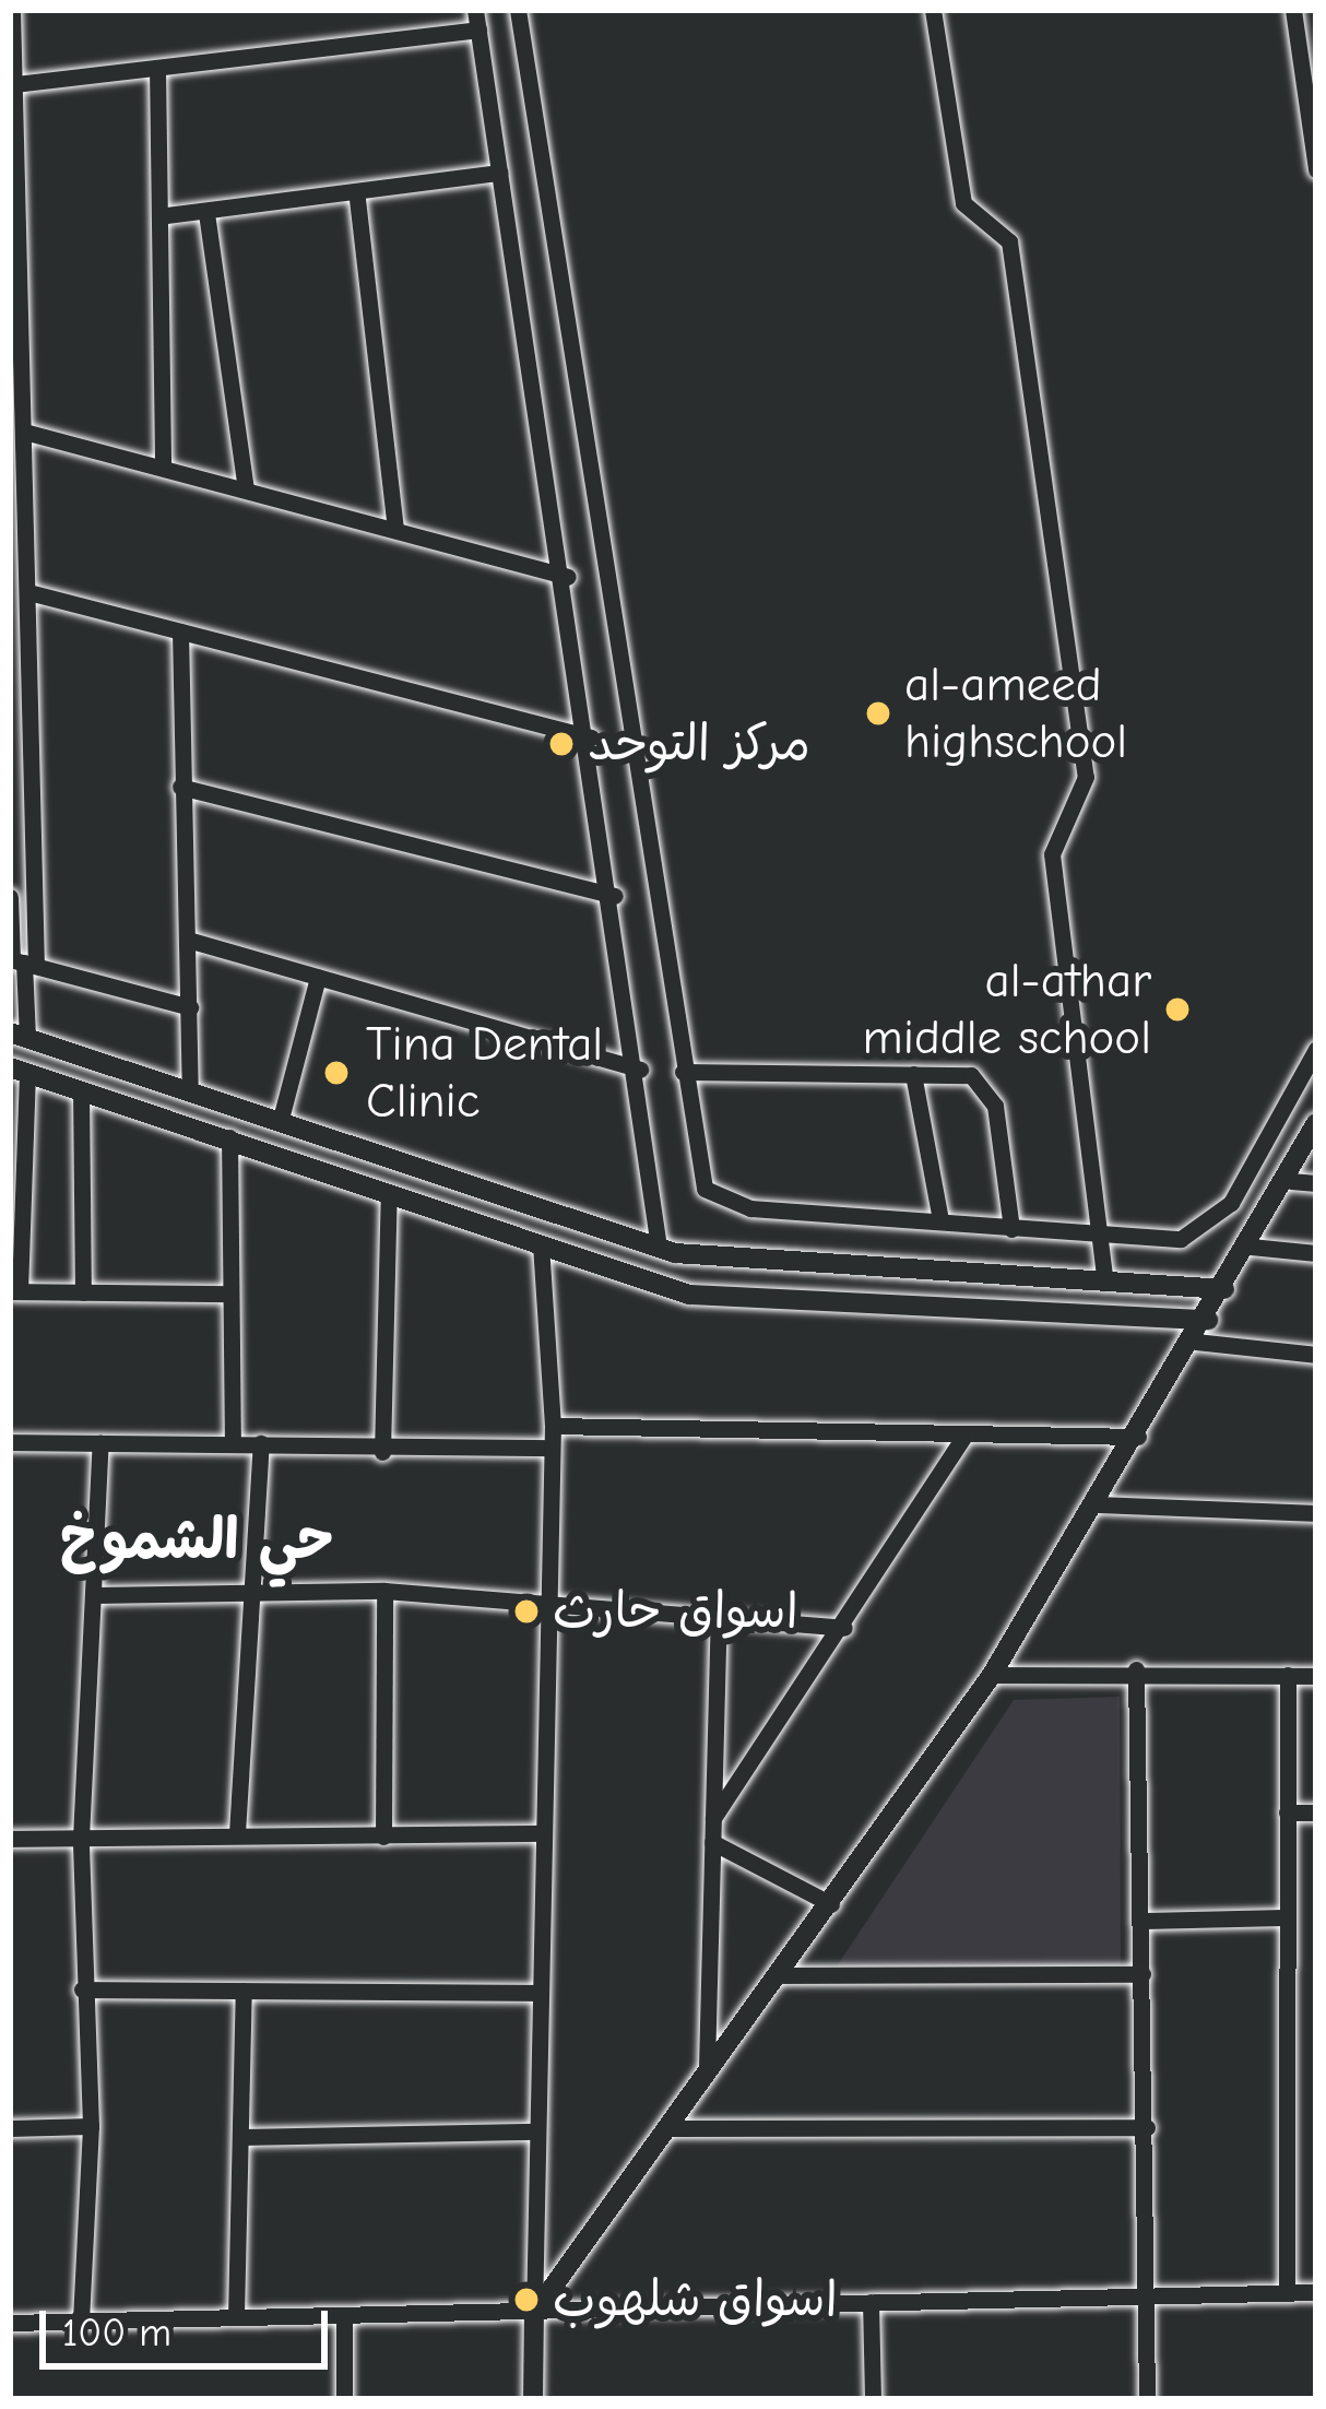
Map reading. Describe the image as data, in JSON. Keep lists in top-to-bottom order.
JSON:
{
  "districts": ["حي الشموخ"],
  "places": [
    "al-ameed highschool",
    "مركز التوحد",
    "al-athar middle school",
    "Tina Dental Clinic",
    "اسواق حارث",
    "اسواق شلهوب"
  ],
  "scale_bar": "100 m"
}
